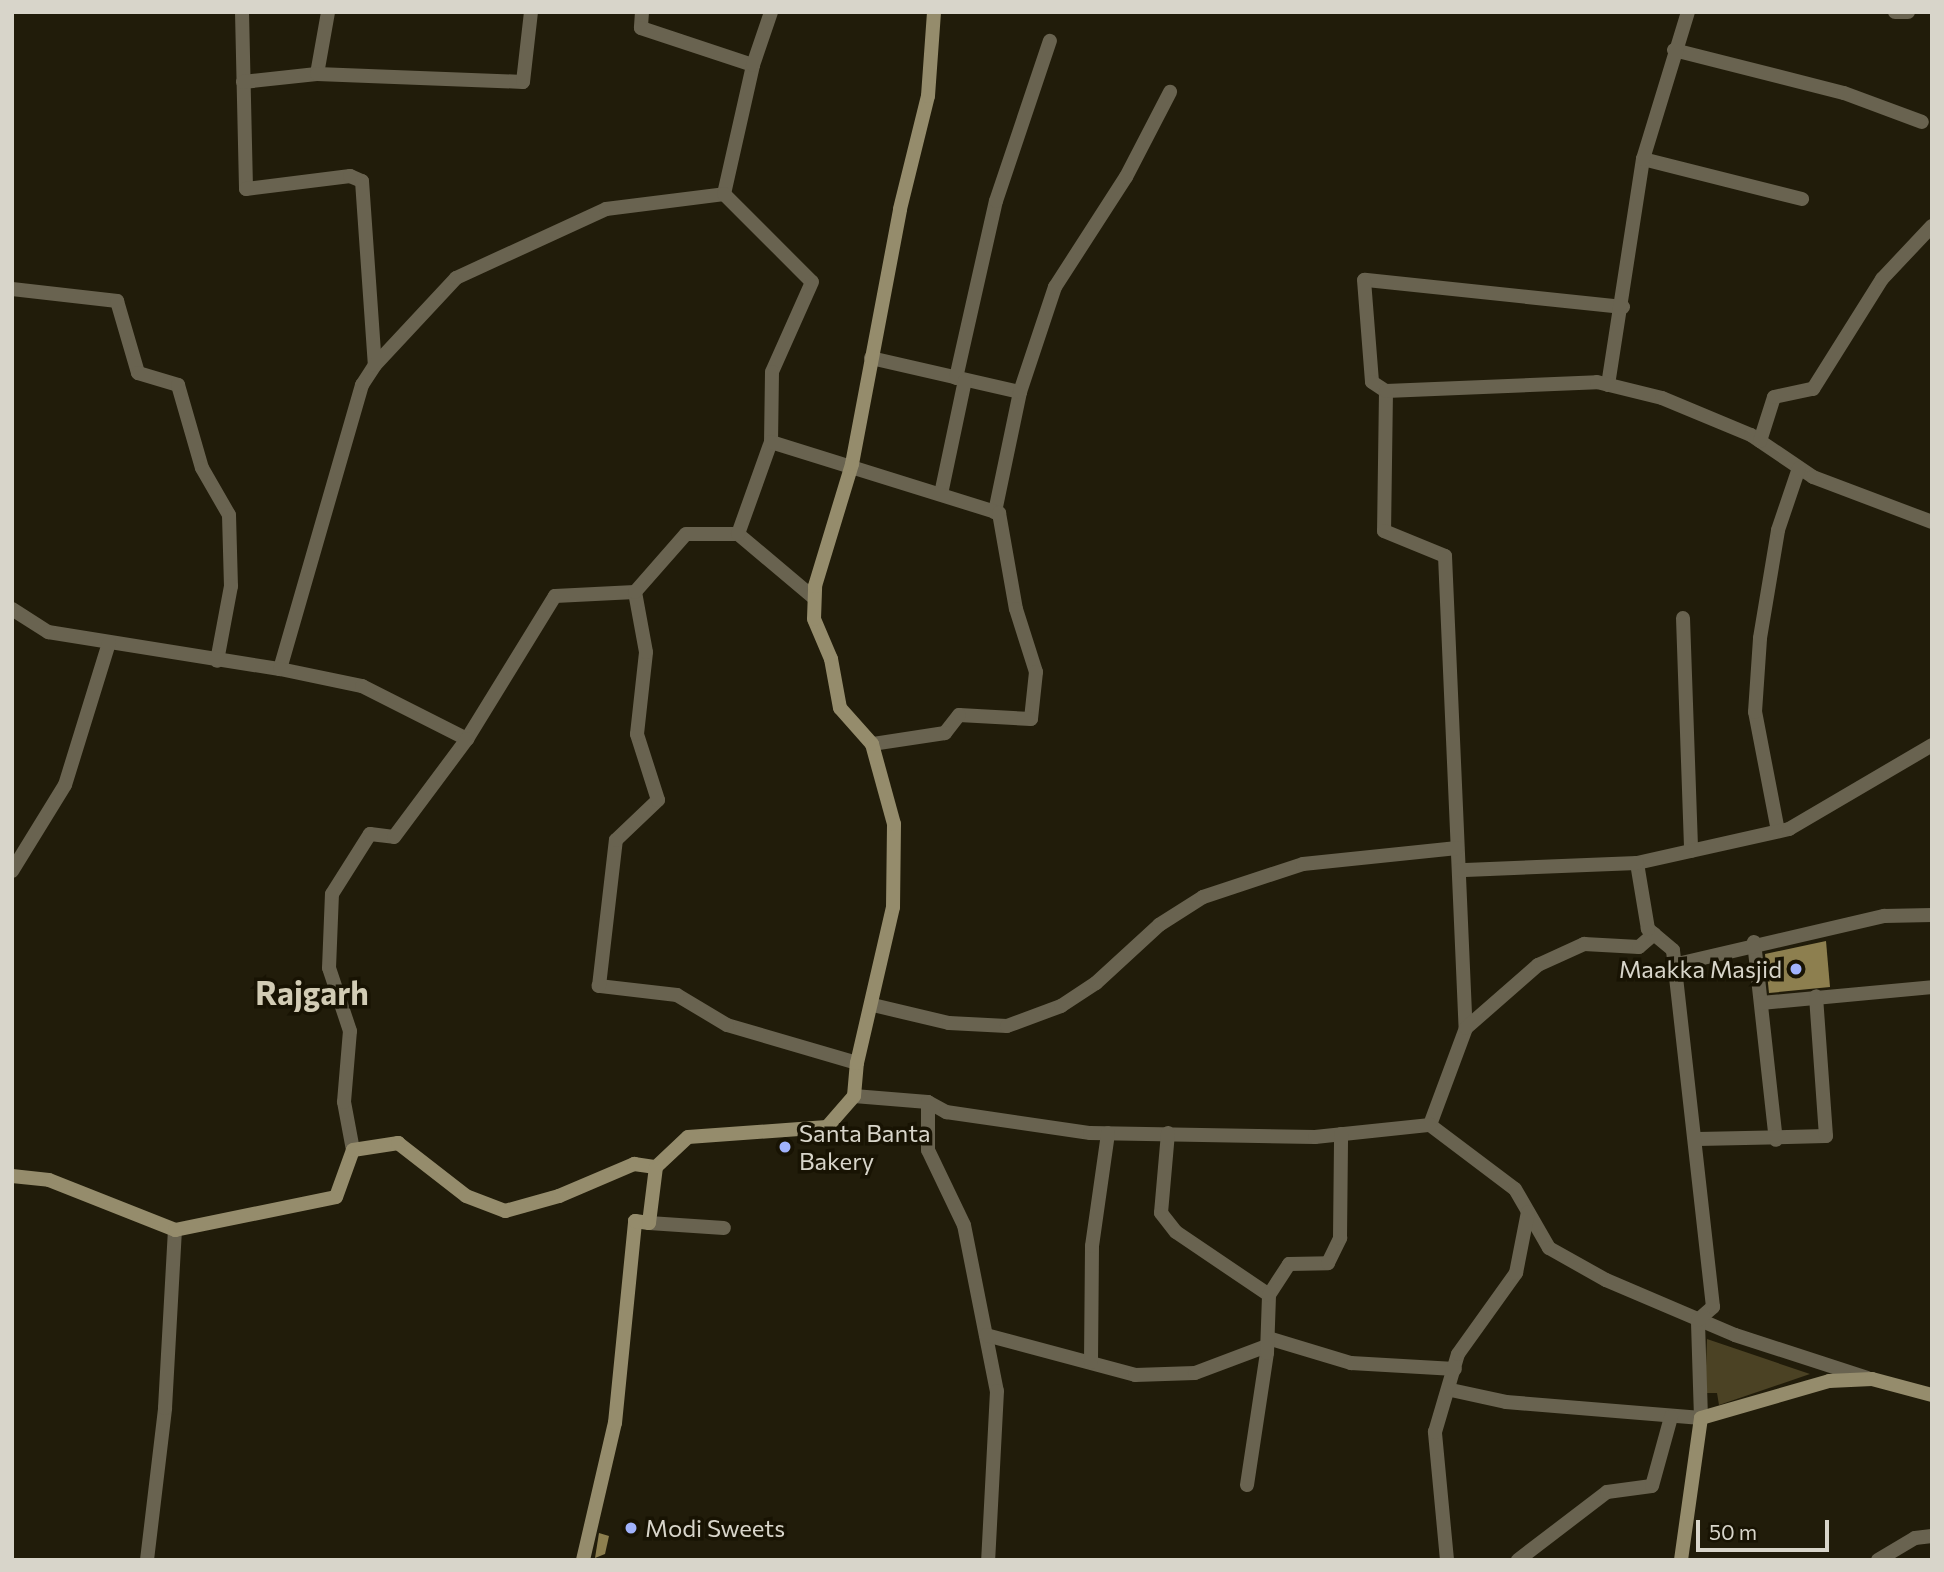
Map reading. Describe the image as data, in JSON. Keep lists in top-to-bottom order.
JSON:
{
  "districts": ["Rajgarh"],
  "places": ["Maakka Masjid", "Santa Banta Bakery", "Modi Sweets"],
  "scale_bar": "50 m"
}
